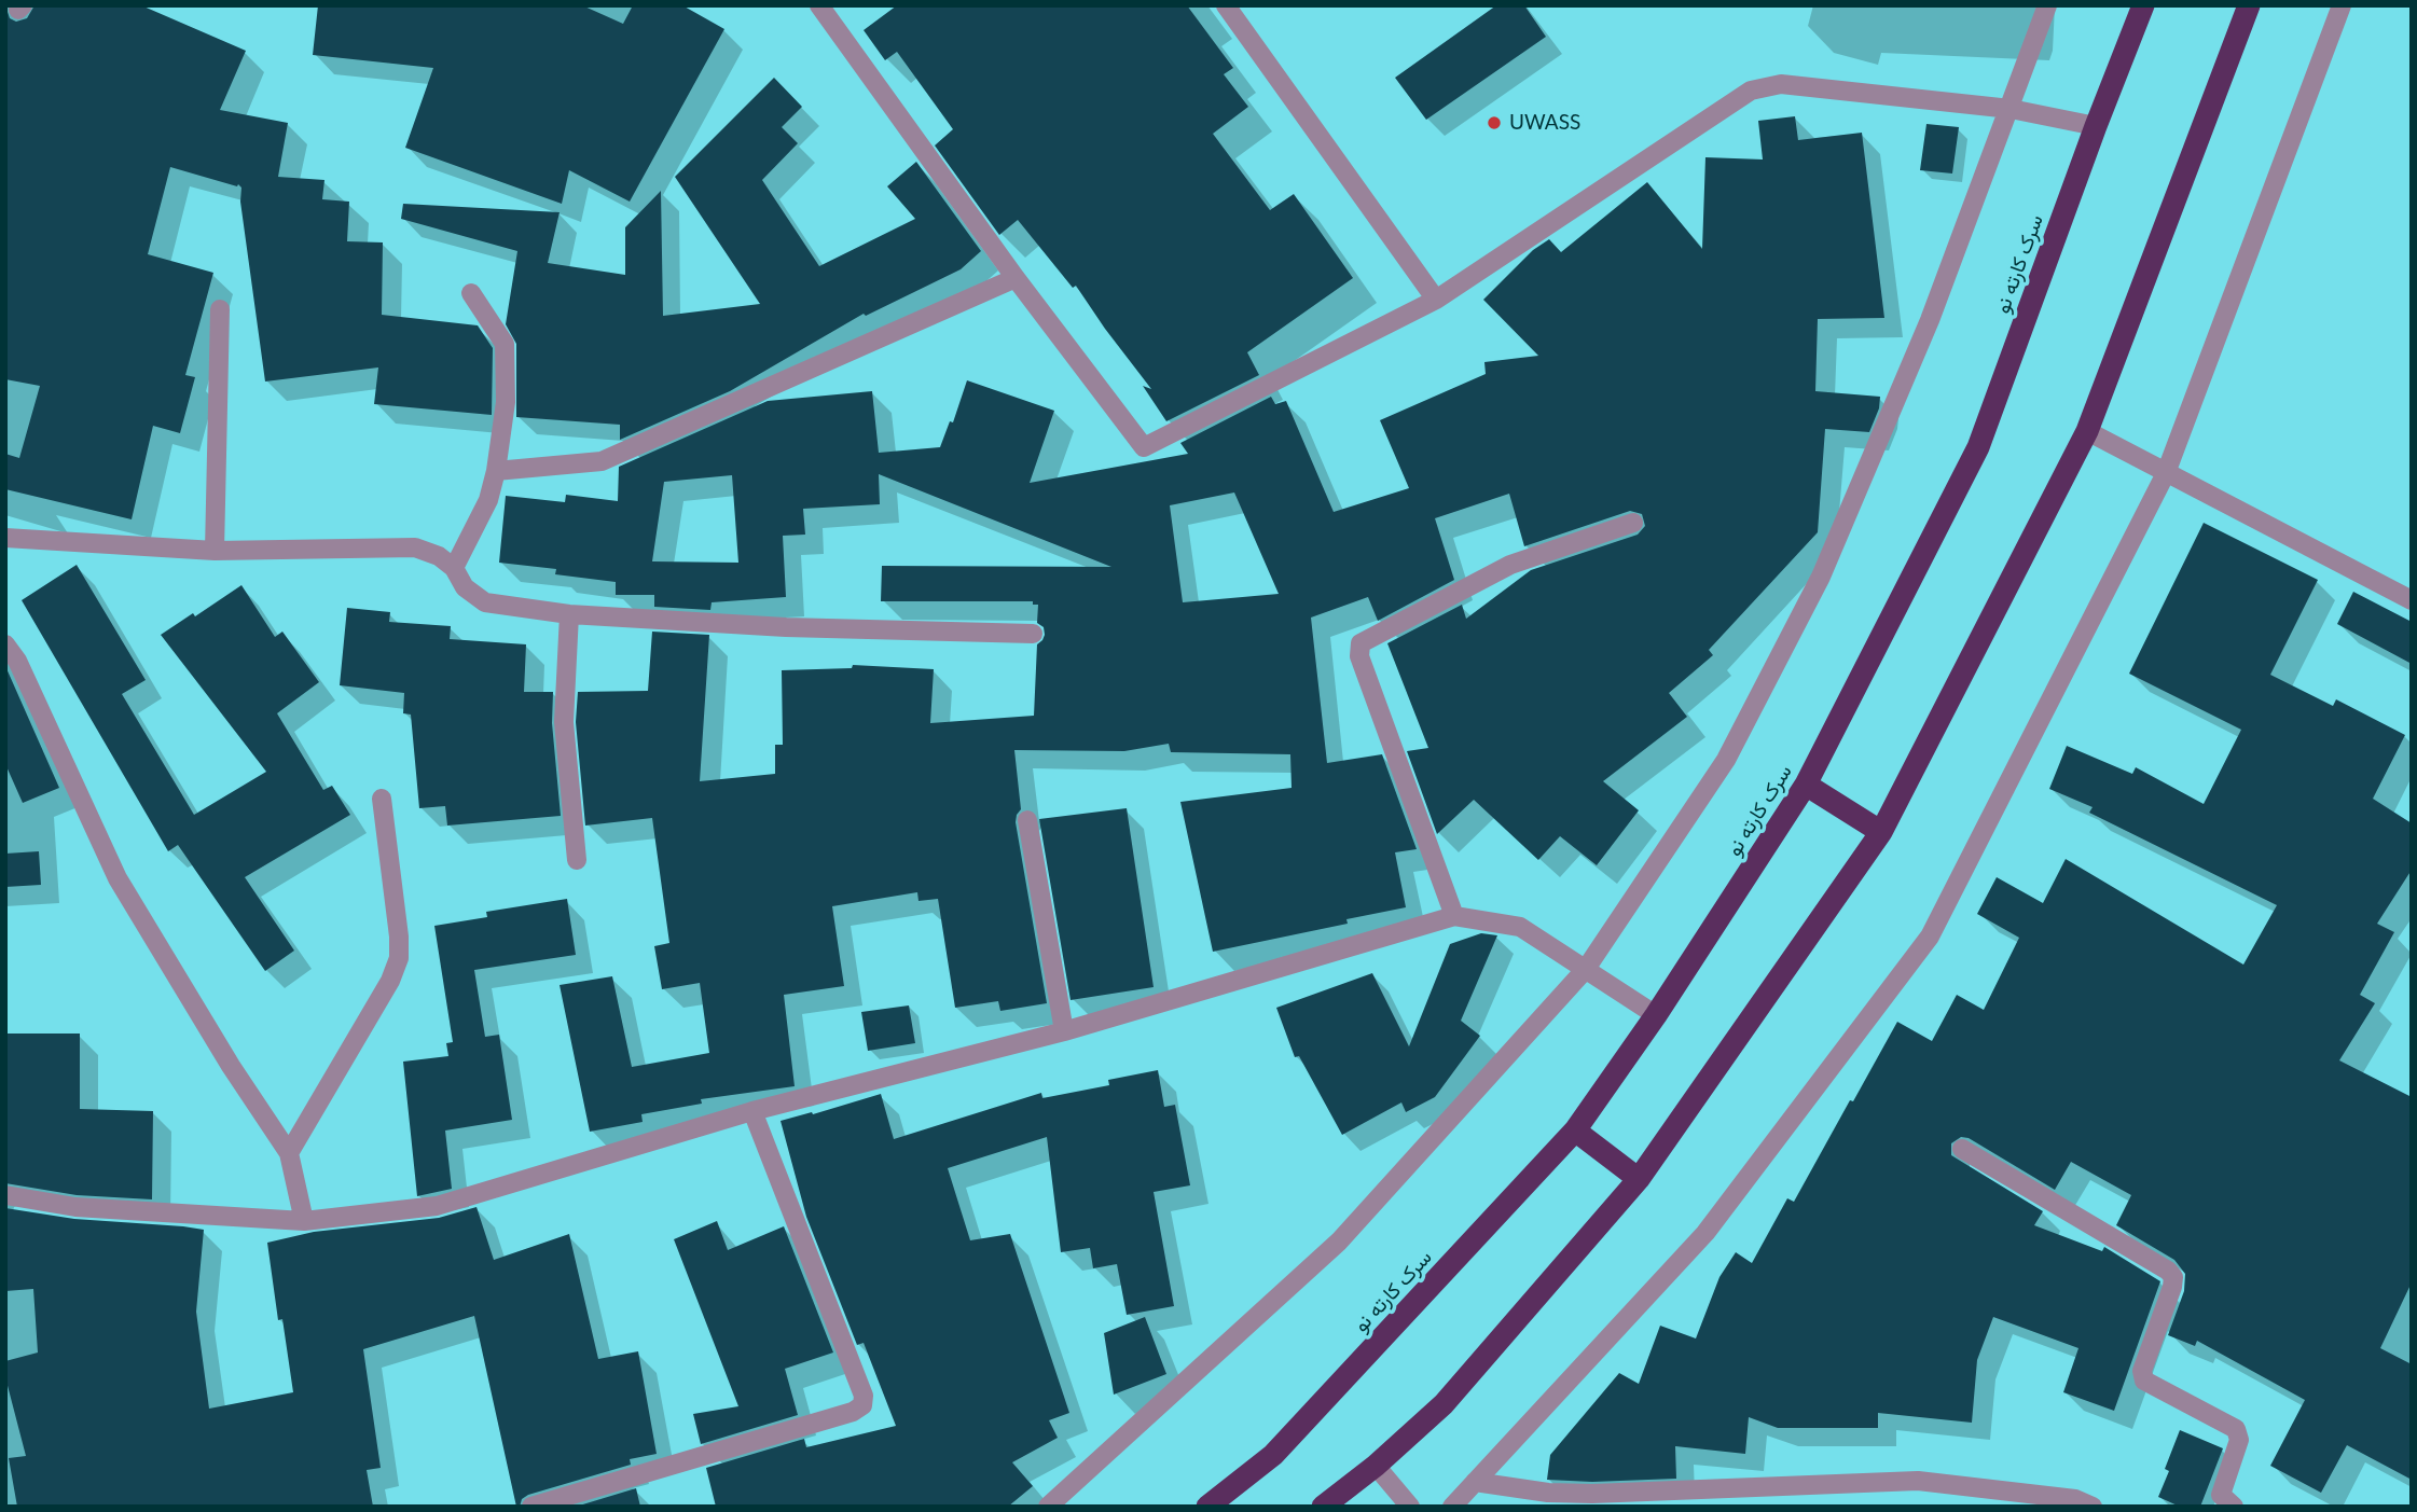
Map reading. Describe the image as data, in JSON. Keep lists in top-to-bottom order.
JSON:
{
  "streets": {
    "highway": ["سرک کارته نو"]
  },
  "places": ["UWASS"]
}
